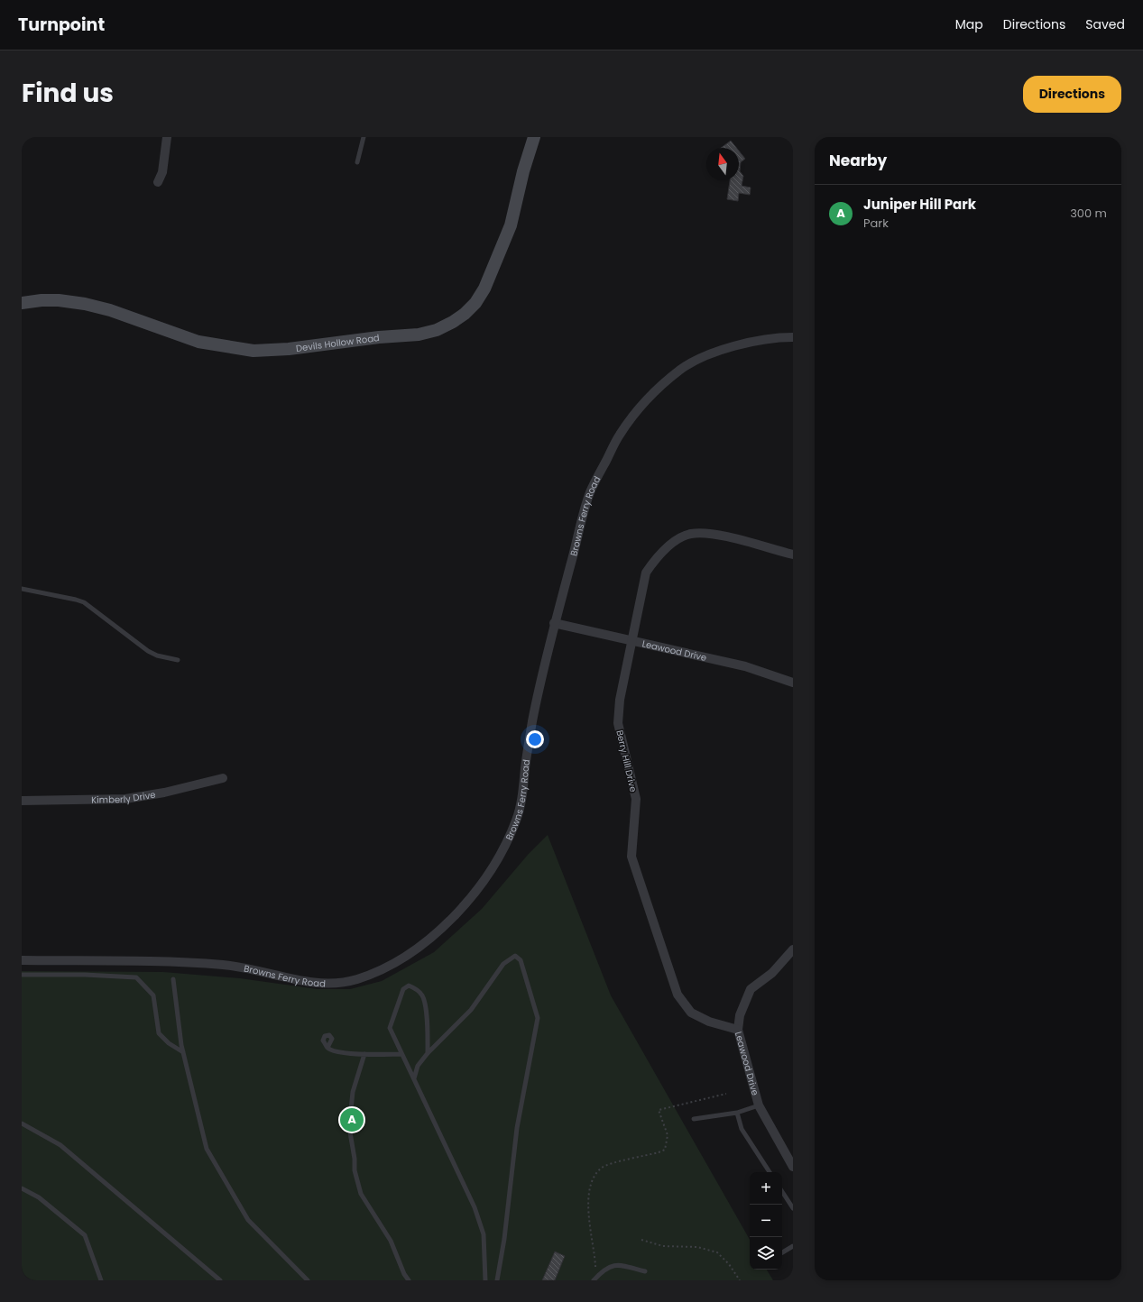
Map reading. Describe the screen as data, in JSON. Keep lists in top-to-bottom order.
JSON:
{
  "streets": {
    "main road": ["Devils Hollow Road"],
    "street": [
      "Browns Ferry Road",
      "Leawood Drive",
      "Berry Hill Drive",
      "Kimberly Drive"
    ]
  },
  "crossings": [
    ["Browns Ferry Road", "Leawood Drive"],
    ["Leawood Drive", "Berry Hill Drive"]
  ],
  "north": "top",
  "page": {
    "header": "Turnpoint",
    "nav": ["Map", "Directions", "Saved"],
    "title": "Find us",
    "buttons": "Directions",
    "heading": "Nearby",
    "list": [
      {
        "mark": "A",
        "name": "Juniper Hill Park",
        "note": "Park",
        "value": "300 m"
      }
    ],
    "pins": "A",
    "map_buttons": ["+", "−"]
  }
}
